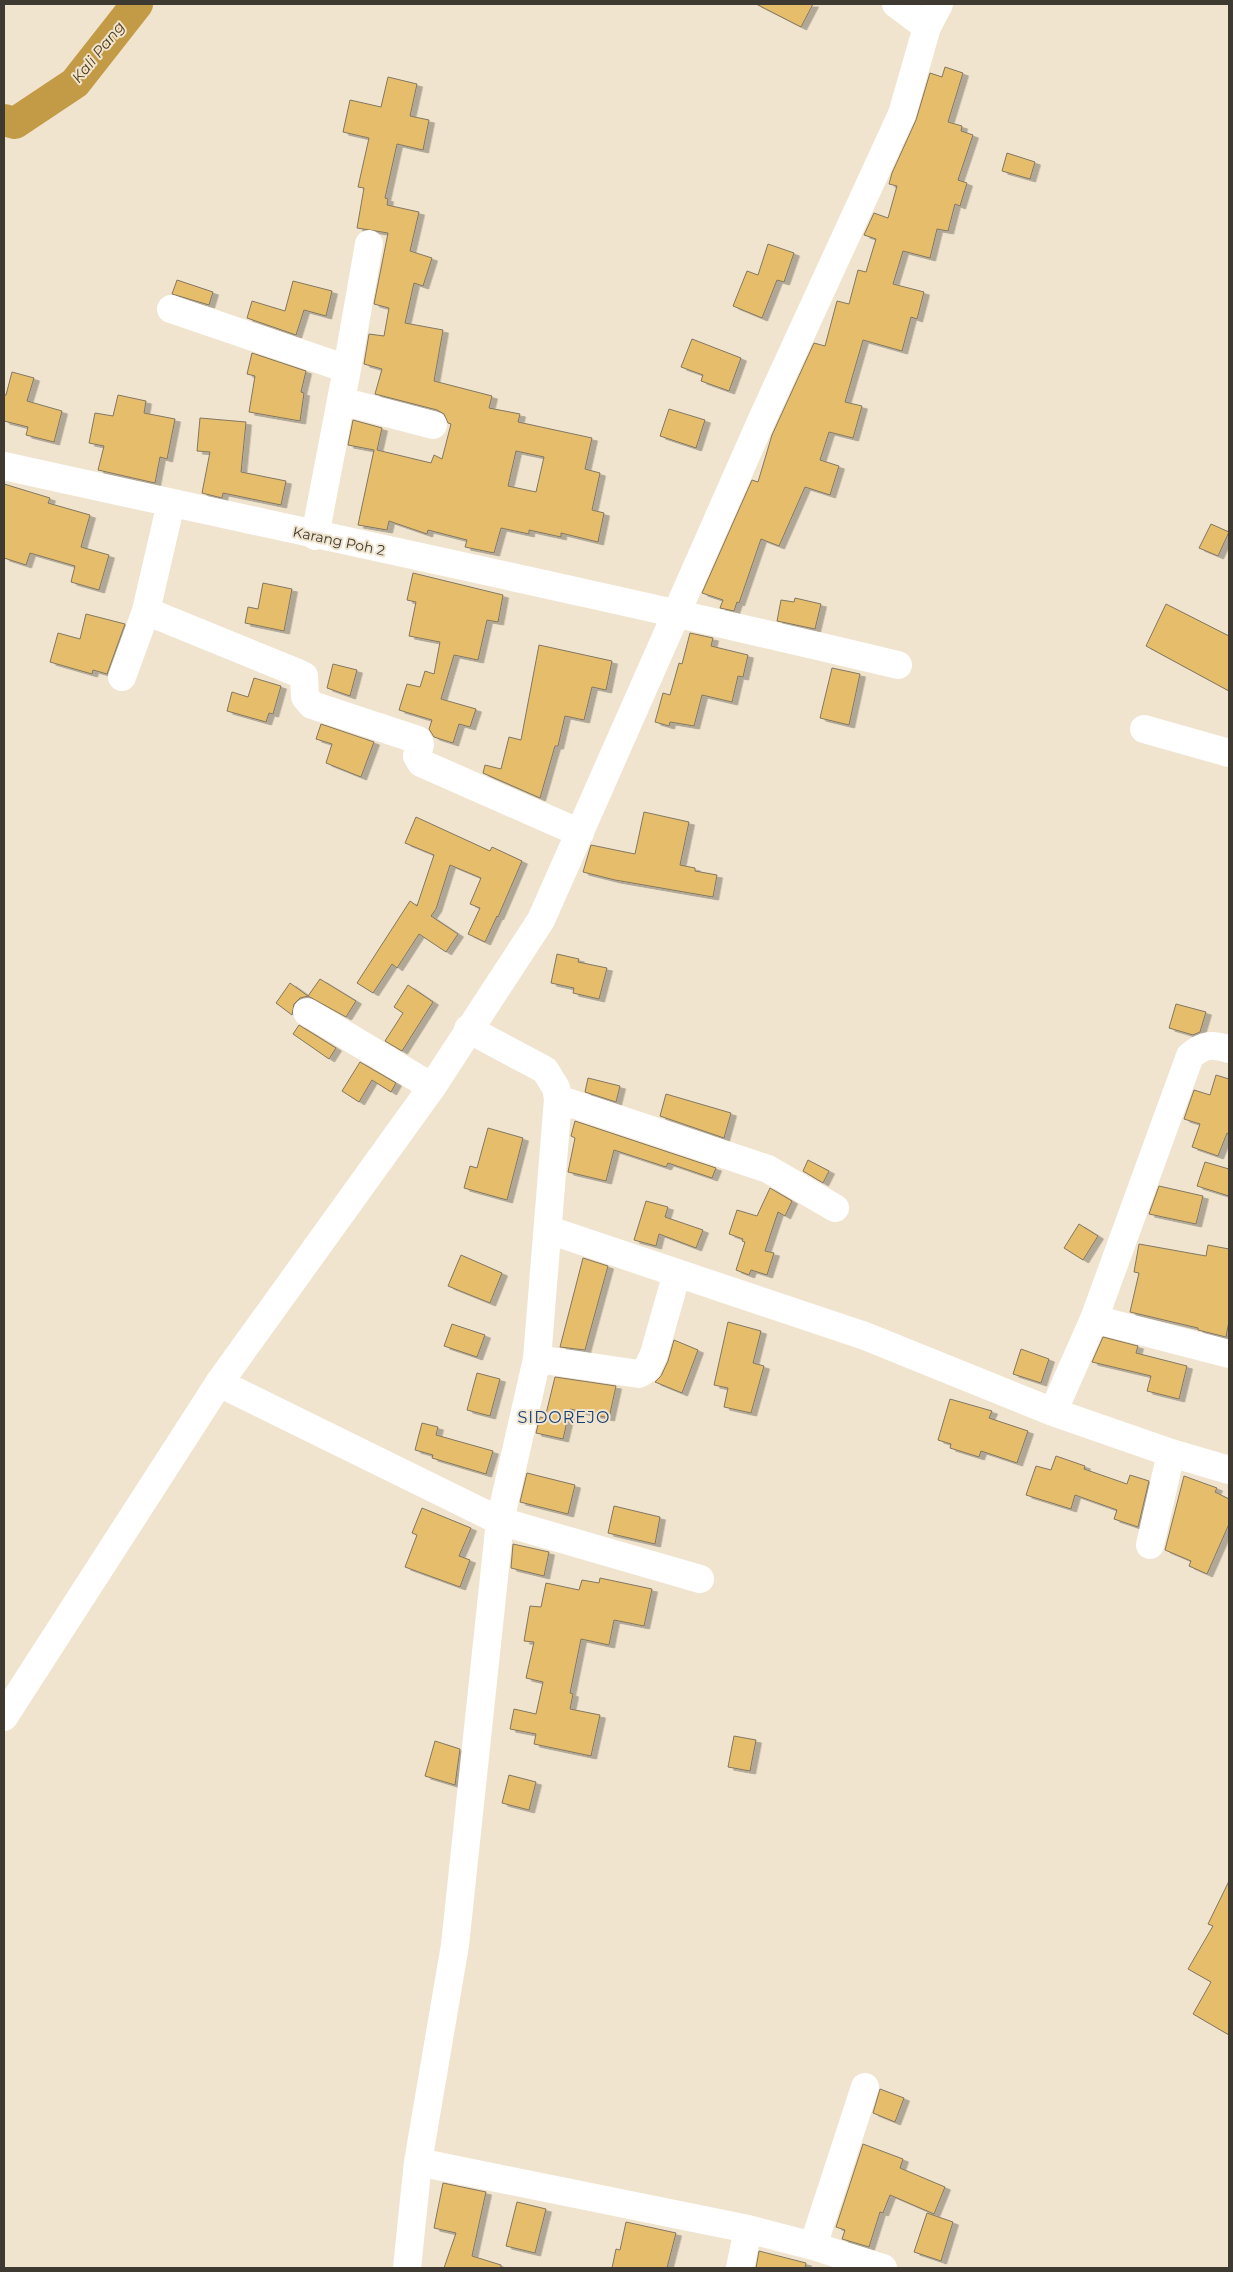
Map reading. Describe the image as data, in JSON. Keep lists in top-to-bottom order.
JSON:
{
  "streets": {
    "street": ["Karang Poh 2"]
  },
  "districts": ["SIDOREJO"],
  "water": ["Kali Pang"]
}
